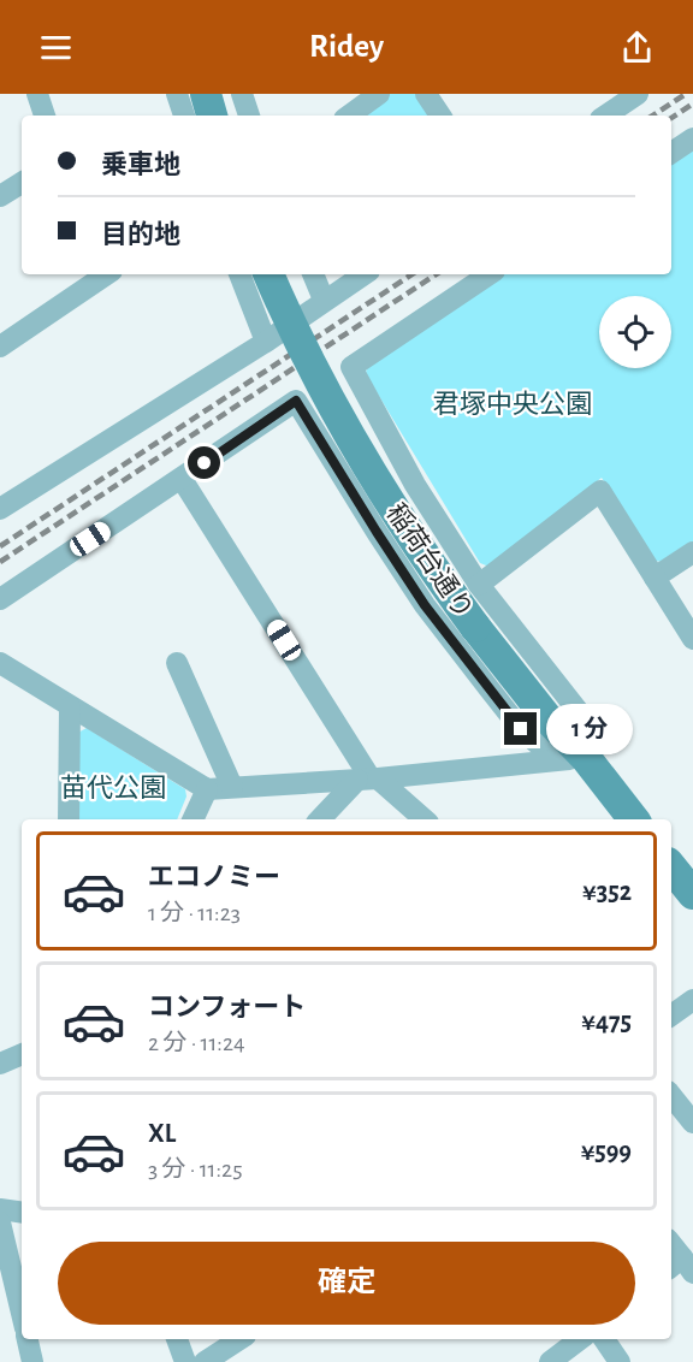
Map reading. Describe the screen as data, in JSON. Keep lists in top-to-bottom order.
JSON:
{
  "streets": {
    "street": ["稲荷台通り"]
  },
  "parks": ["君塚中央公園", "苗代公園"],
  "page": {
    "header": "Ridey",
    "banner": ["乗車地", "目的地"],
    "bubble": "1 分",
    "list": [
      {
        "name": "エコノミー",
        "note": "1 分 · 11:23",
        "value": "¥352"
      },
      {
        "name": "コンフォート",
        "note": "2 分 · 11:24",
        "value": "¥475"
      },
      {
        "name": "XL",
        "note": "3 分 · 11:25",
        "value": "¥599"
      }
    ],
    "buttons": "確定"
  }
}
